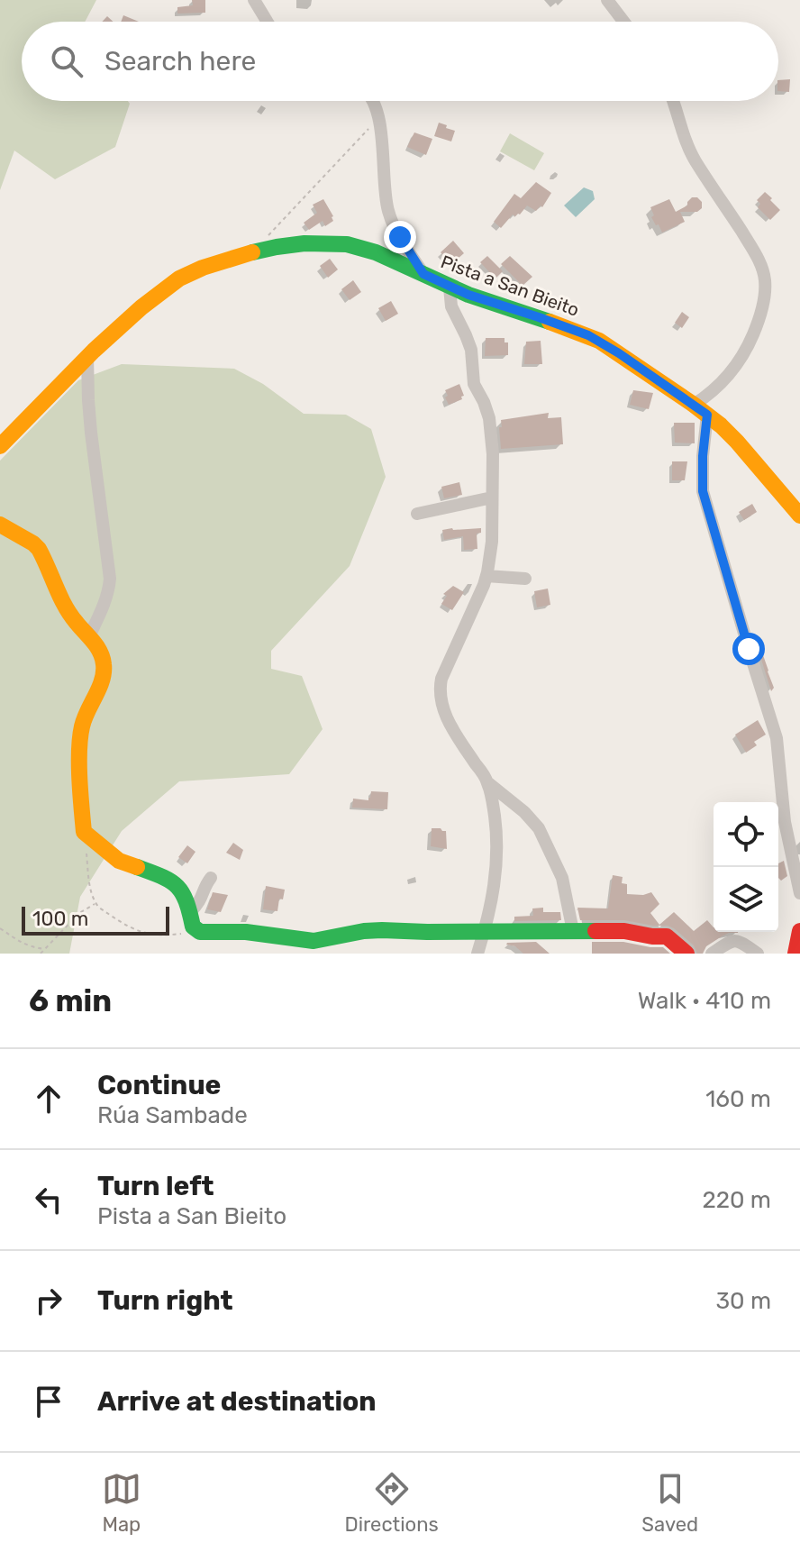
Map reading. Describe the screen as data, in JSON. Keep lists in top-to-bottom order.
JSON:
{
  "streets": {
    "street": ["Pista a San Bieito"]
  },
  "scale_bar": "100 m",
  "page": {
    "search": "Search here",
    "scale": "100 m",
    "heading": ["6 min", "Walk · 410 m"],
    "list": [
      ["Continue", "Rúa Sambade", "160 m"],
      ["Turn left", "Pista a San Bieito", "220 m"],
      ["Turn right", "30 m"],
      "Arrive at destination"
    ],
    "nav": ["Map", "Directions", "Saved"]
  }
}
